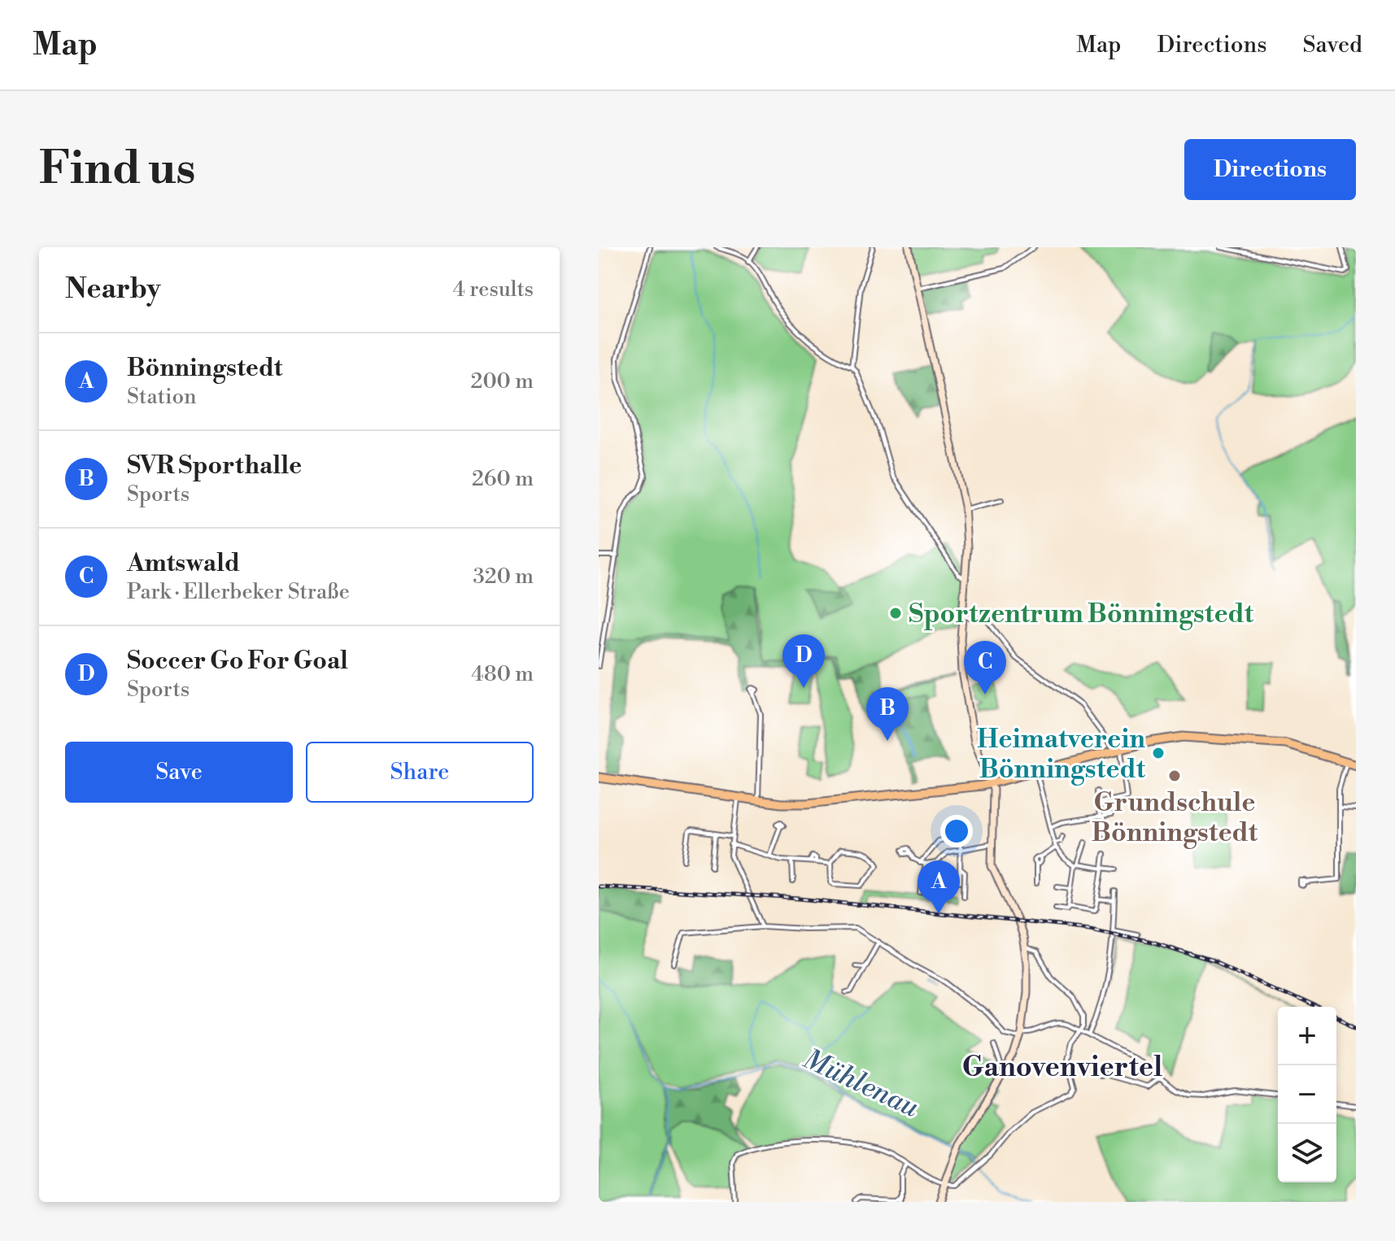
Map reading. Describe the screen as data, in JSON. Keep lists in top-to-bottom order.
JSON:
{
  "districts": ["Ganovenviertel"],
  "water": ["Mühlenau"],
  "places": ["Sportzentrum Bönningstedt", "Heimatverein Bönningstedt", "Grundschule Bönningstedt"],
  "page": {
    "header": "Map",
    "nav": ["Map", "Directions", "Saved"],
    "buttons": [
      "Directions",
      ["Save", "Share"]
    ],
    "title": "Find us",
    "heading": ["Nearby", "4 results"],
    "list": [
      {
        "mark": "A",
        "name": "Bönningstedt",
        "note": "Station",
        "value": "200 m"
      },
      {
        "mark": "B",
        "name": "SVR Sporthalle",
        "note": "Sports",
        "value": "260 m"
      },
      {
        "mark": "C",
        "name": "Amtswald",
        "note": "Park · Ellerbeker Straße",
        "value": "320 m"
      },
      {
        "mark": "D",
        "name": "Soccer Go For Goal",
        "note": "Sports",
        "value": "480 m"
      }
    ],
    "pins": [
      "D",
      "C",
      "B",
      "A"
    ],
    "map_buttons": ["+", "−"]
  }
}
